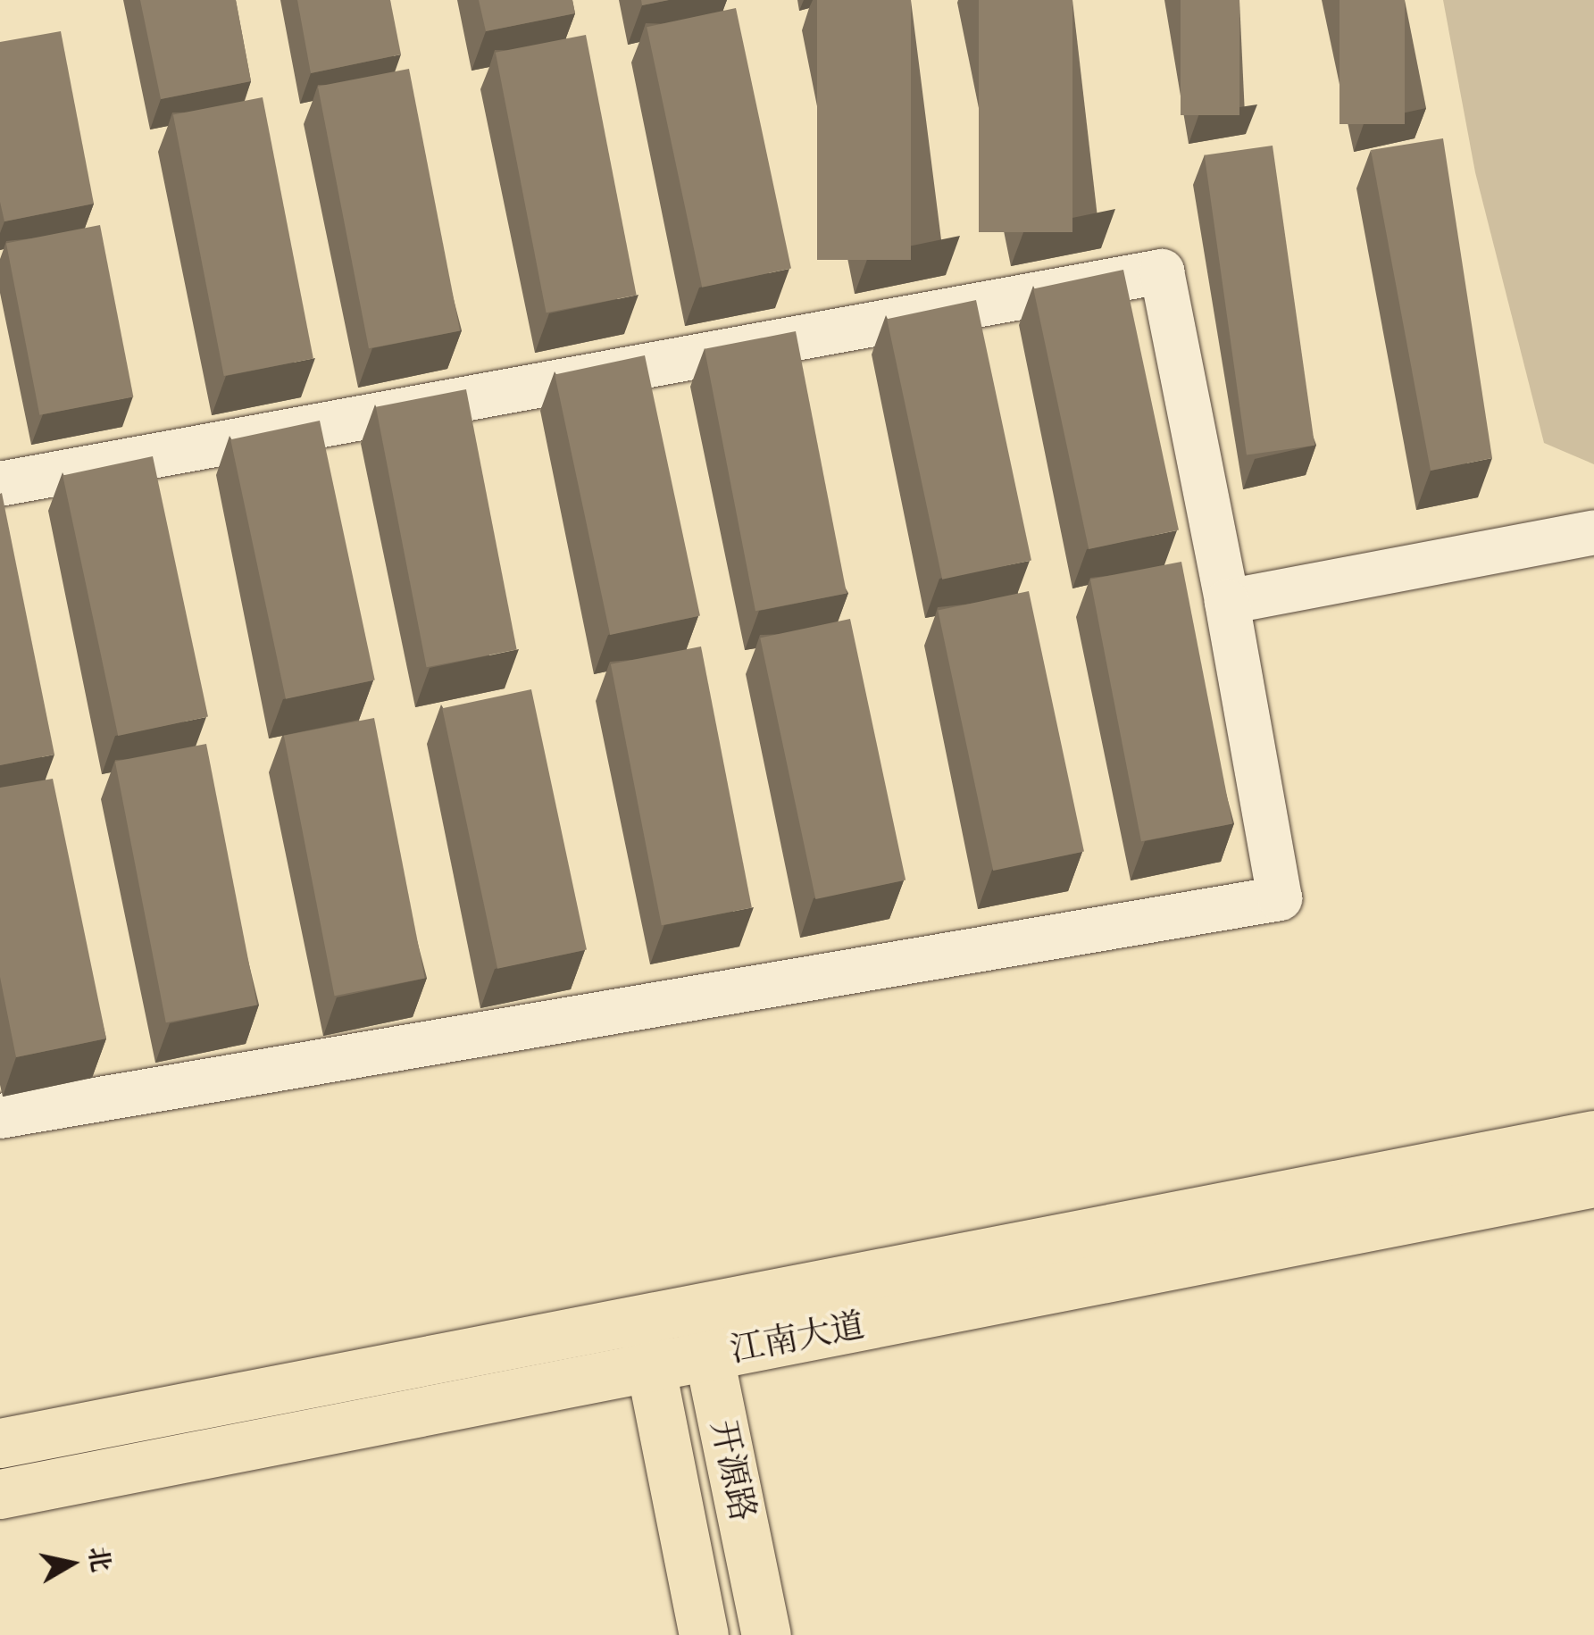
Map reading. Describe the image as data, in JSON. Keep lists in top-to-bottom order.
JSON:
{
  "streets": {
    "main road": ["江南大道", "开源路"]
  },
  "crossings": [
    ["江南大道", "开源路"]
  ],
  "north": "right"
}
